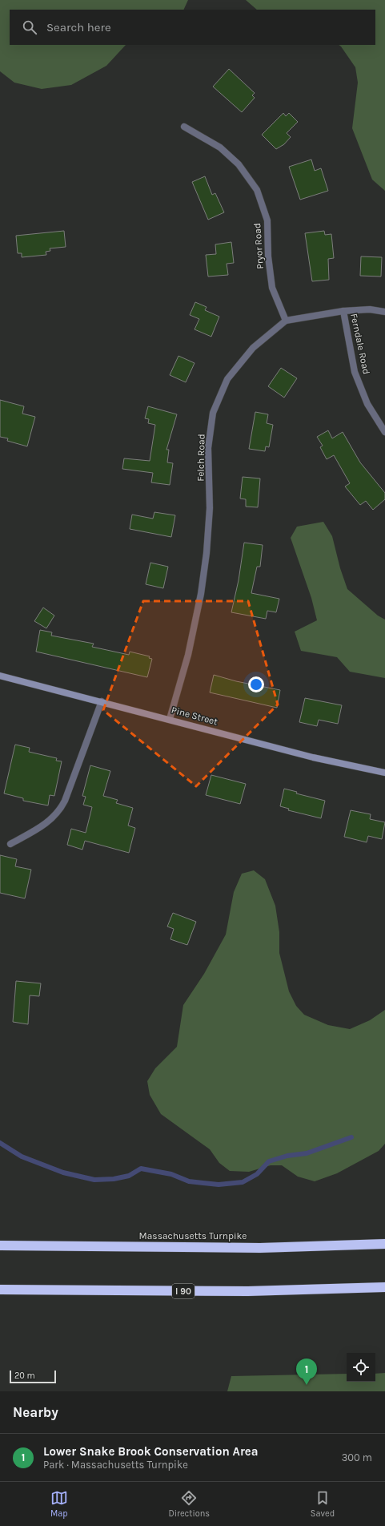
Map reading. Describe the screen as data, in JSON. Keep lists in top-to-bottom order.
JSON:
{
  "streets": {
    "highway": ["Massachusetts Turnpike", "I 90"],
    "main road": ["Pine Street"],
    "street": ["Pryor Road", "Ferndale Road", "Felch Road"]
  },
  "crossings": [
    ["Pryor Road", "Felch Road"],
    ["Felch Road", "Pine Street"]
  ],
  "scale_bar": "20 m",
  "page": {
    "search": "Search here",
    "pins": "1",
    "scale": "20 m",
    "heading": "Nearby",
    "list": [
      {
        "mark": "1",
        "name": "Lower Snake Brook Conservation Area",
        "note": "Park · Massachusetts Turnpike",
        "value": "300 m"
      }
    ],
    "nav": ["Map", "Directions", "Saved"]
  }
}
